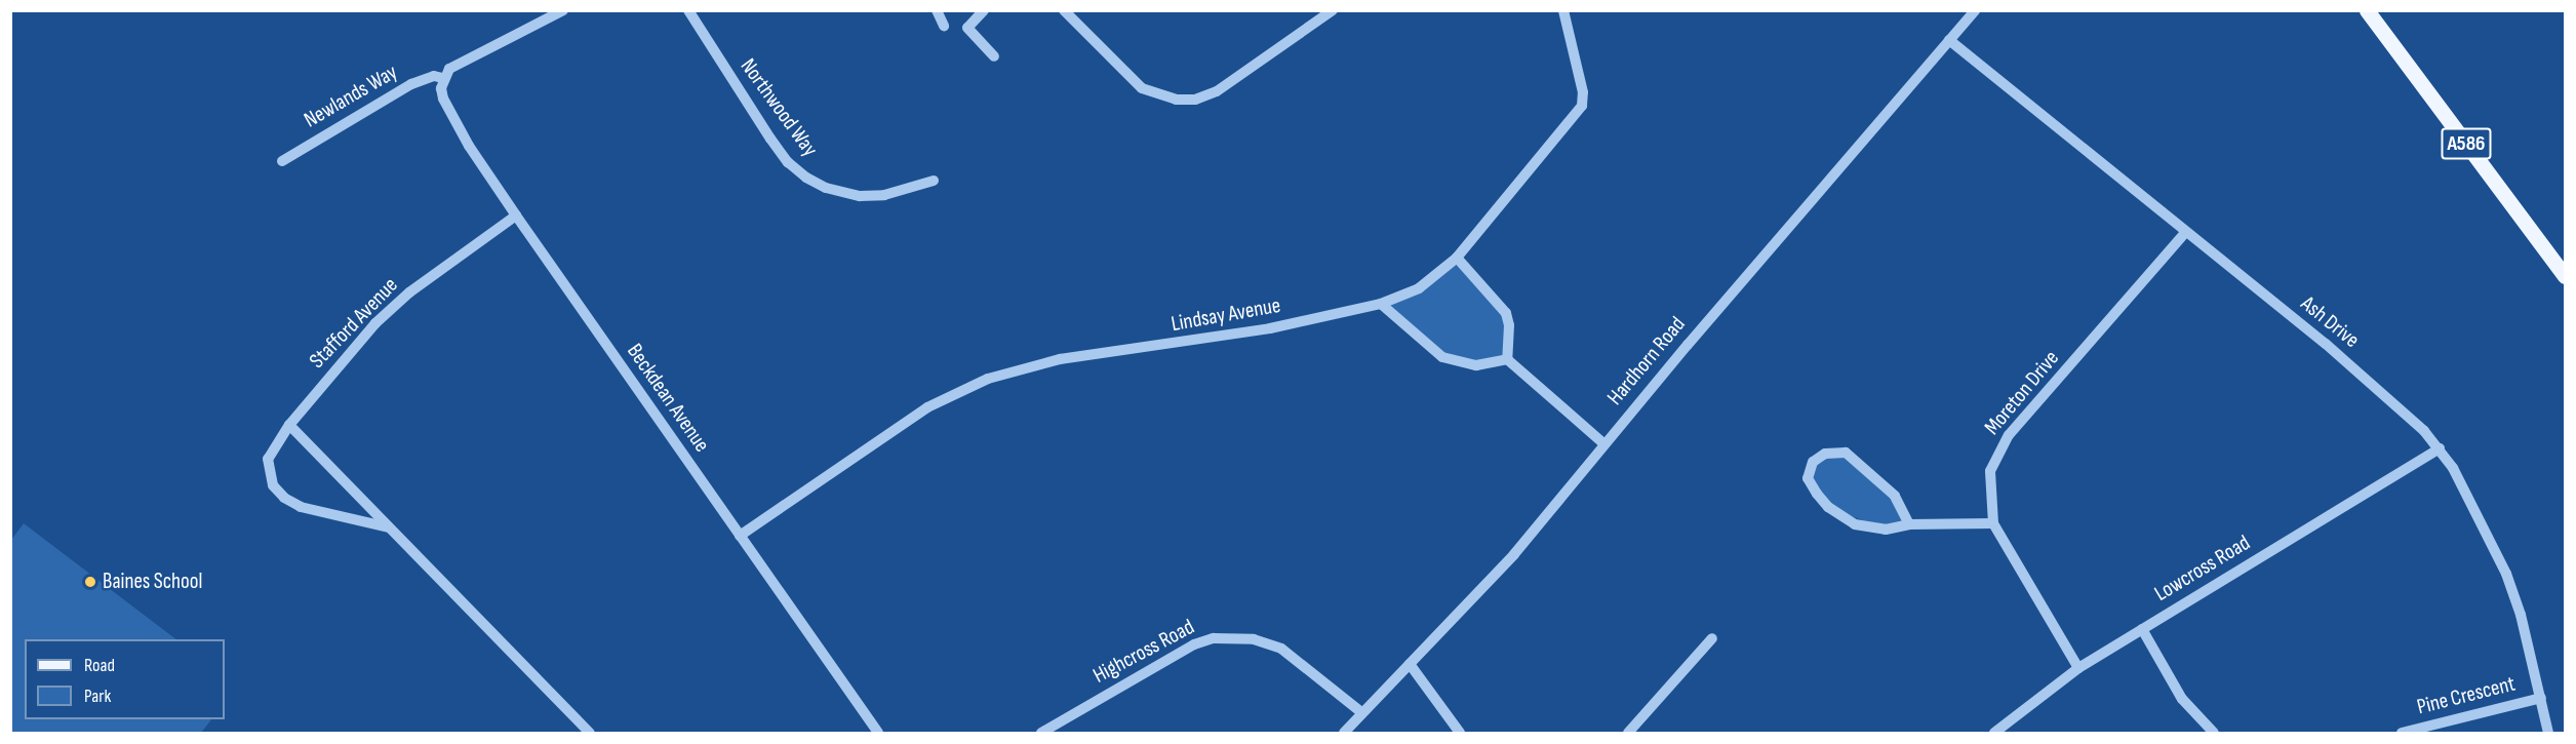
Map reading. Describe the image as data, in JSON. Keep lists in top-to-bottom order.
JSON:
{
  "streets": {
    "main road": ["A586"],
    "street": [
      "Newlands Way",
      "Northwood Way",
      "Lindsay Avenue",
      "Ash Drive",
      "Stafford Avenue",
      "Hardhorn Road",
      "Moreton Drive",
      "Beckdean Avenue",
      "Lowcross Road",
      "Highcross Road",
      "Pine Crescent"
    ]
  },
  "crossings": [
    ["Newlands Way", "Beckdean Avenue"],
    ["Lindsay Avenue", "Beckdean Avenue"],
    ["Ash Drive", "Hardhorn Road"],
    ["Ash Drive", "Moreton Drive"],
    ["Ash Drive", "Lowcross Road"],
    ["Ash Drive", "Pine Crescent"],
    ["Stafford Avenue", "Beckdean Avenue"],
    ["Hardhorn Road", "Highcross Road"],
    ["Moreton Drive", "Lowcross Road"]
  ],
  "places": ["Baines School"],
  "legend": ["Road", "Park"]
}
